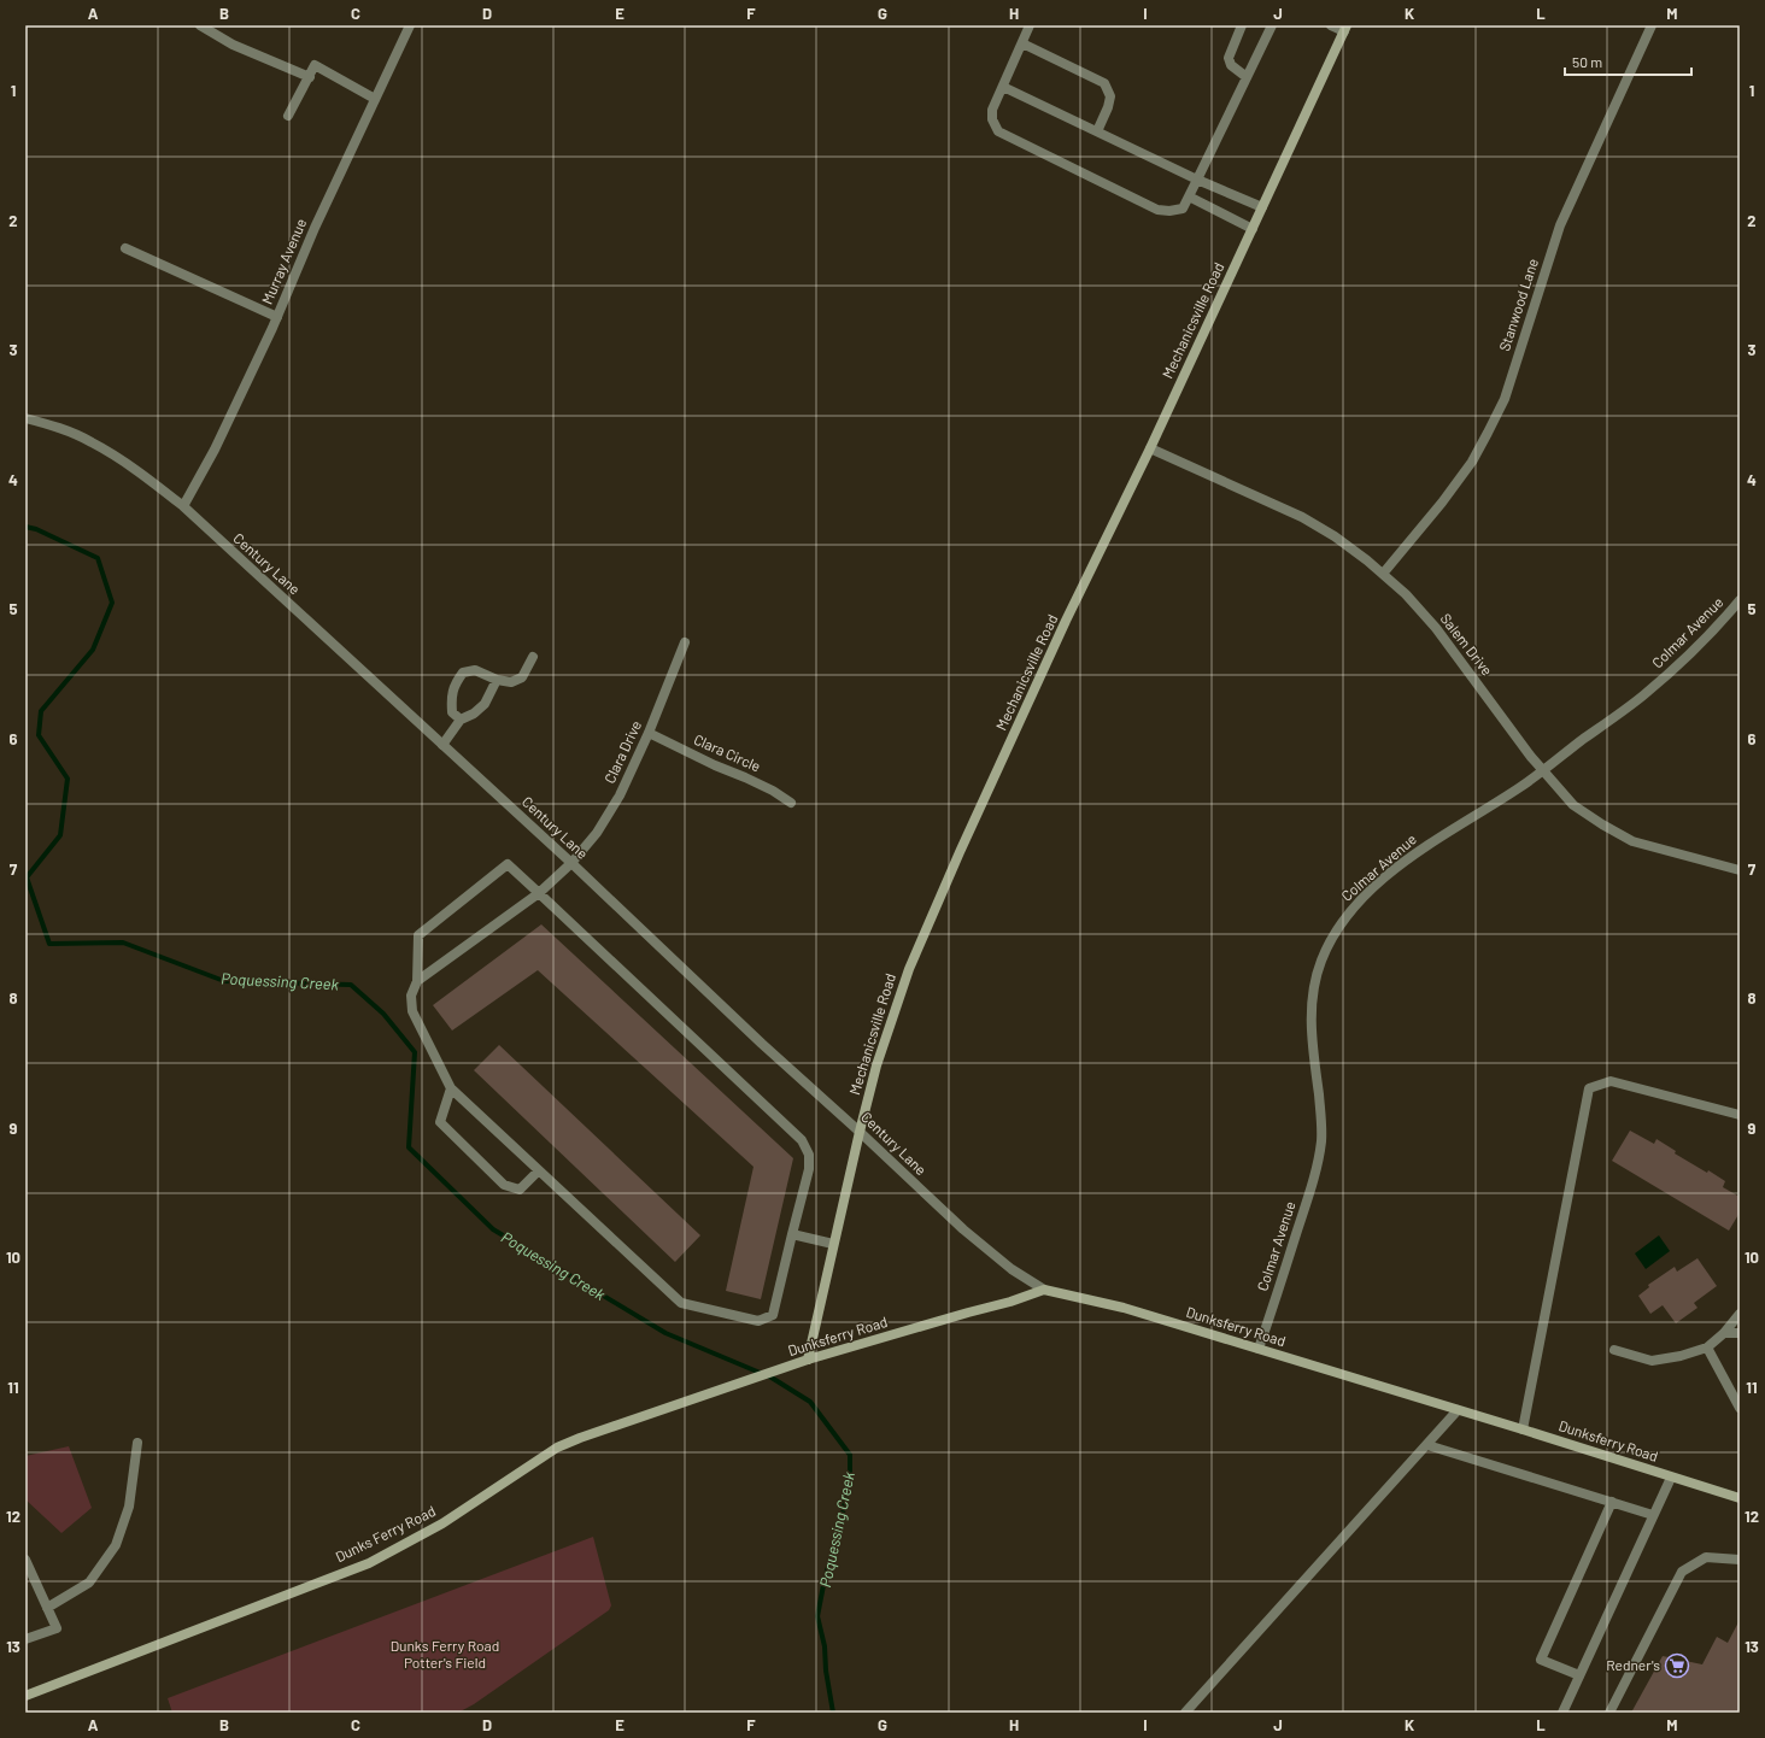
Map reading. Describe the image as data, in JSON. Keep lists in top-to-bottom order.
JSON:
{
  "streets": {
    "street": [
      "Murray Avenue",
      "Stanwood Lane",
      "Mechanicsville Road",
      "Century Lane",
      "Colmar Avenue",
      "Salem Drive",
      "Clara Drive",
      "Clara Circle",
      "Dunksferry Road",
      "Dunks Ferry Road"
    ]
  },
  "crossings": [
    ["Murray Avenue", "Century Lane"],
    ["Stanwood Lane", "Salem Drive"],
    ["Mechanicsville Road", "Century Lane"],
    ["Mechanicsville Road", "Salem Drive"],
    ["Mechanicsville Road", "Dunksferry Road"],
    ["Century Lane", "Clara Drive"],
    ["Century Lane", "Dunksferry Road"],
    ["Colmar Avenue", "Salem Drive"],
    ["Colmar Avenue", "Dunksferry Road"],
    ["Clara Drive", "Clara Circle"],
    ["Dunksferry Road", "Dunks Ferry Road"]
  ],
  "water": ["Poquessing Creek"],
  "parks": ["Dunks Ferry Road Potter's Field"],
  "places": {
    "supermarket": ["Redner's"]
  },
  "scale_bar": "50 m",
  "grid": {
    "columns": [
      "A",
      "B",
      "C",
      "D",
      "E",
      "F",
      "G",
      "H",
      "I",
      "J",
      "K",
      "L",
      "M"
    ],
    "rows": [
      "1",
      "2",
      "3",
      "4",
      "5",
      "6",
      "7",
      "8",
      "9",
      "10",
      "11",
      "12",
      "13"
    ]
  }
}
